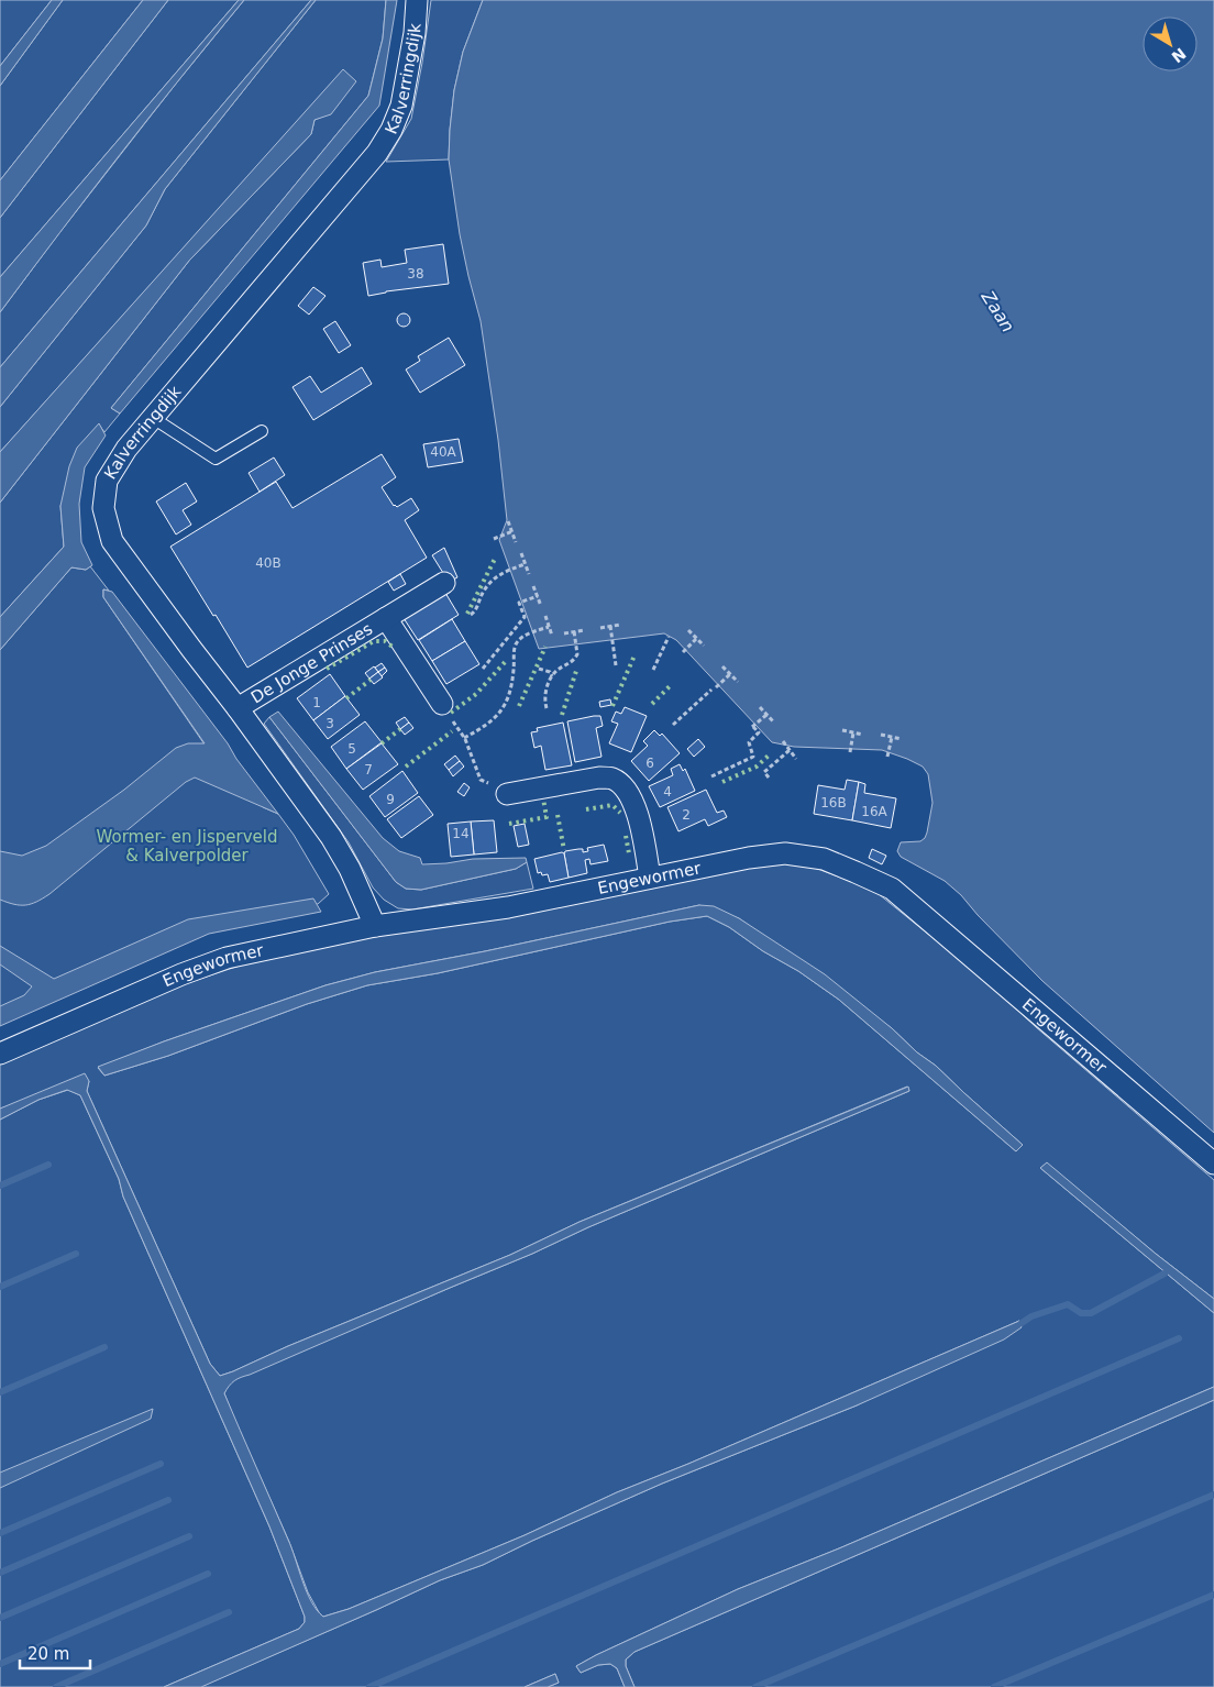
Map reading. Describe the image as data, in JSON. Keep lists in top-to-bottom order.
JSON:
{
  "streets": {
    "street": ["Kalverringdijk", "De Jonge Prinses", "Engewormer"]
  },
  "crossings": [
    ["Kalverringdijk", "De Jonge Prinses"],
    ["Kalverringdijk", "Engewormer"]
  ],
  "water": ["Zaan"],
  "parks": ["Wormer- en Jisperveld & Kalverpolder"],
  "house_numbers": [
    "38",
    "40A",
    "40B",
    "1",
    "3",
    "5",
    "6",
    "7",
    "4",
    "9",
    "16B",
    "16A",
    "2",
    "14"
  ],
  "scale_bar": "20 m",
  "north": "bottom right"
}
